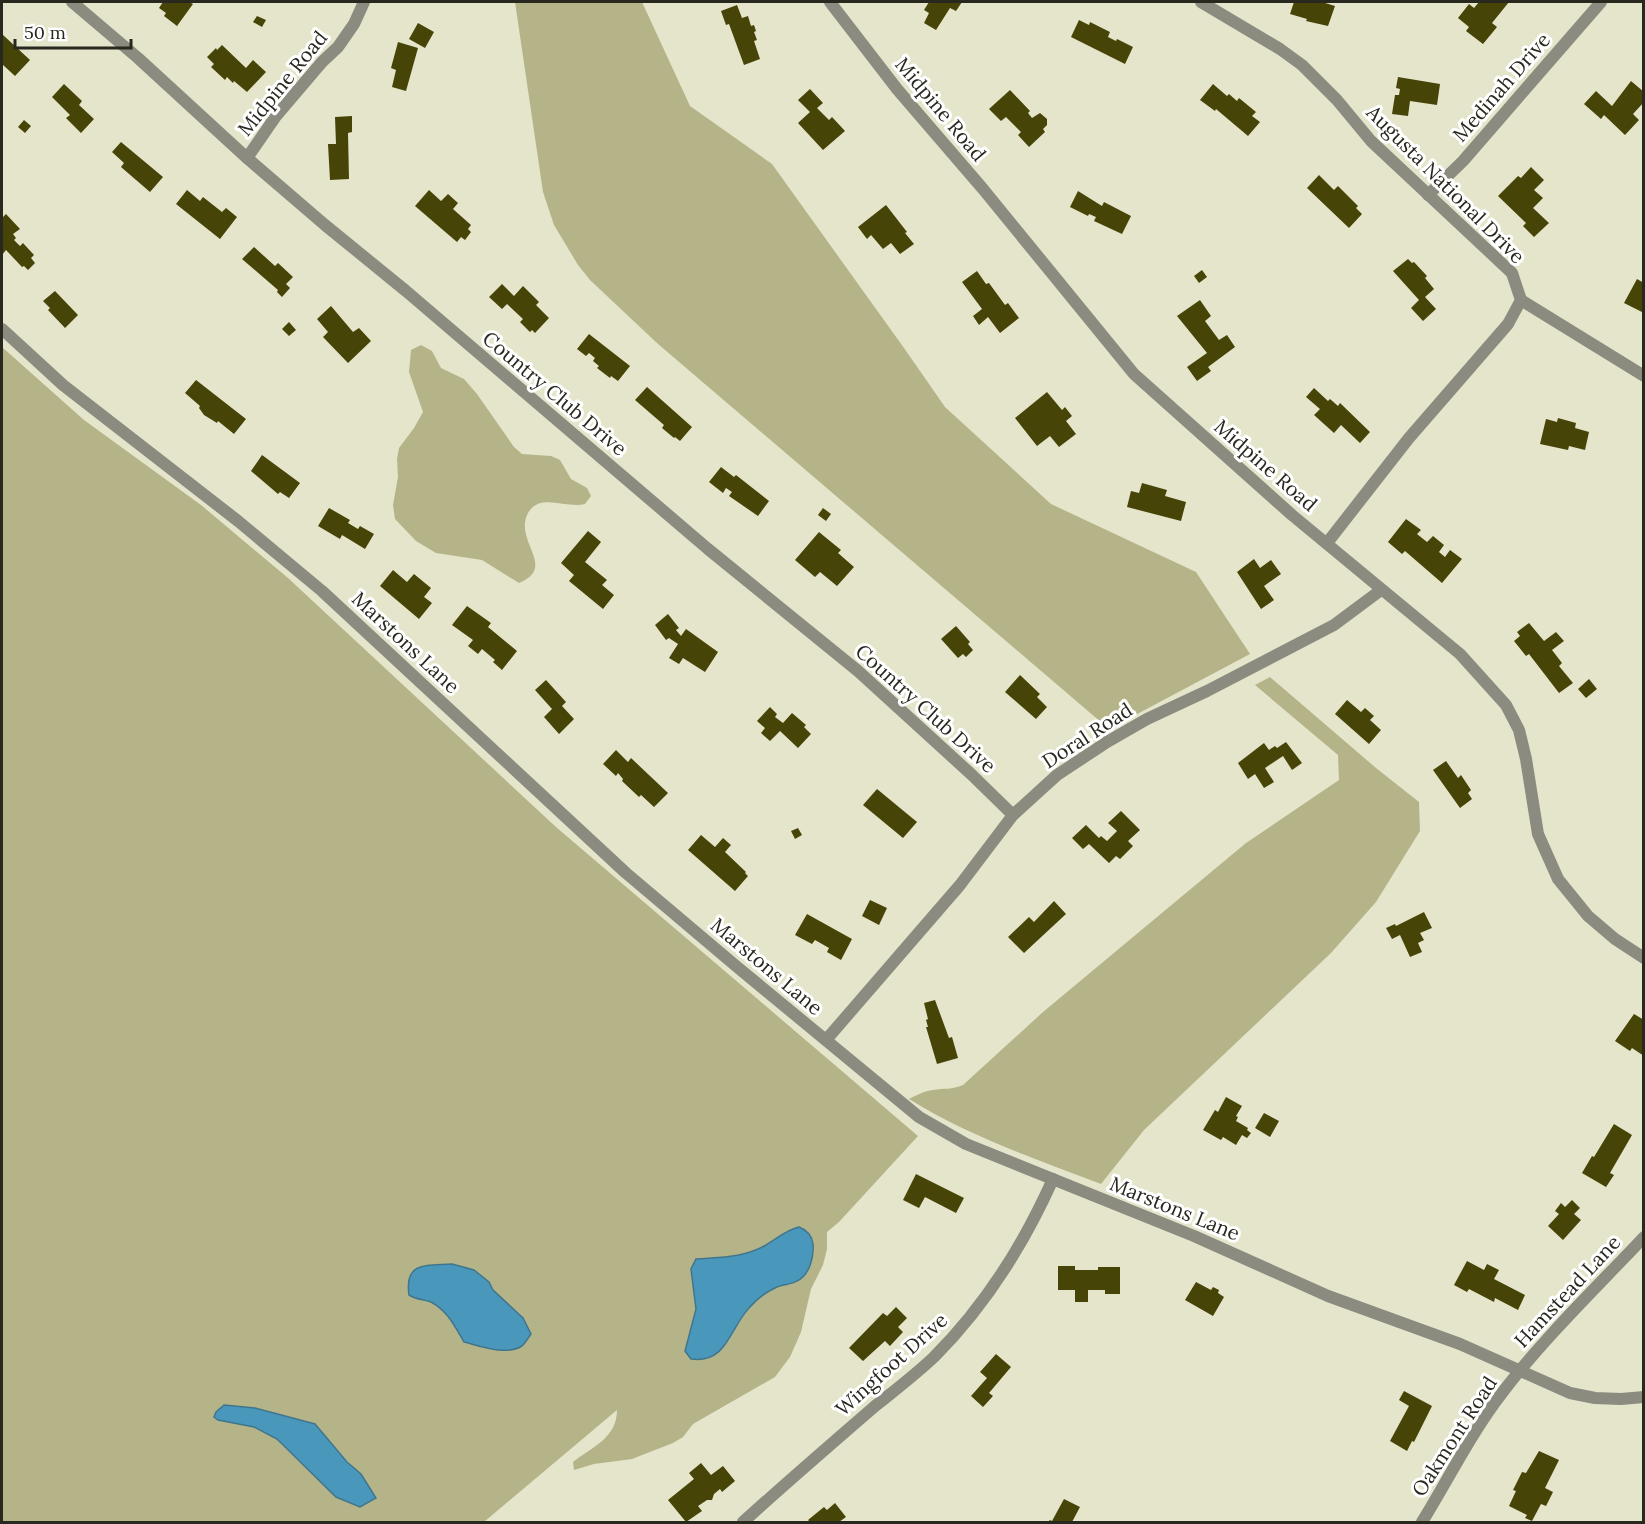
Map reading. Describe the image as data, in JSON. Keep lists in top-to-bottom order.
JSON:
{
  "streets": {
    "street": [
      "Midpine Road",
      "Medinah Drive",
      "Augusta National Drive",
      "Country Club Drive",
      "Marstons Lane",
      "Doral Road",
      "Hamstead Lane",
      "Wingfoot Drive",
      "Oakmont Road"
    ]
  },
  "crossings": [
    ["Midpine Road", "Country Club Drive"],
    ["Midpine Road", "Doral Road"],
    ["Medinah Drive", "Augusta National Drive"],
    ["Country Club Drive", "Doral Road"],
    ["Marstons Lane", "Doral Road"],
    ["Marstons Lane", "Hamstead Lane"],
    ["Marstons Lane", "Wingfoot Drive"],
    ["Marstons Lane", "Oakmont Road"],
    ["Hamstead Lane", "Oakmont Road"]
  ],
  "scale_bar": "50 m"
}
